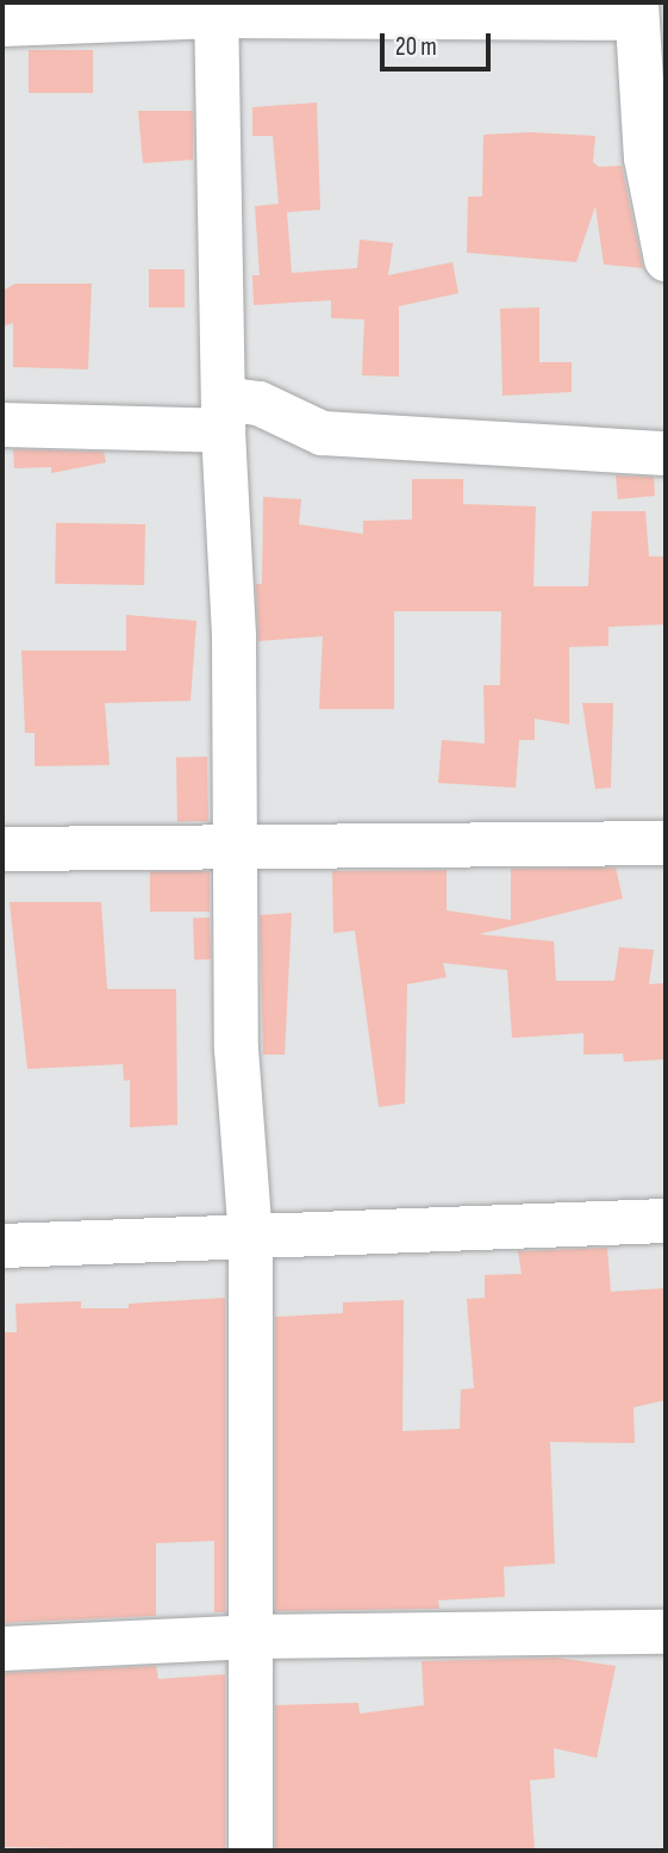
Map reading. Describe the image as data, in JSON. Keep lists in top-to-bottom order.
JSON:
{
  "scale_bar": "20 m"
}
